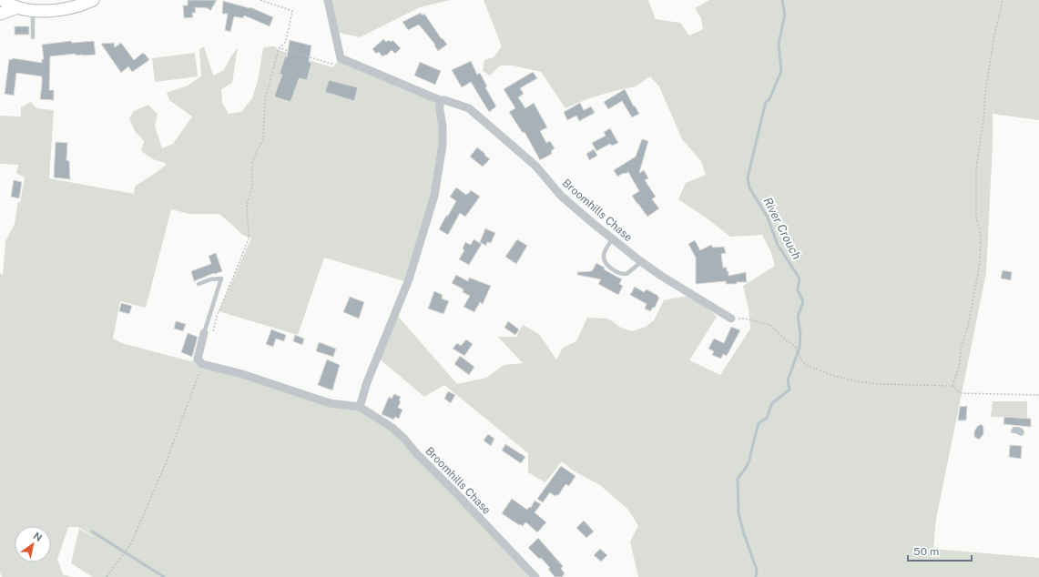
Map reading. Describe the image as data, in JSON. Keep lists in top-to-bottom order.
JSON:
{
  "streets": {
    "street": ["Broomhills Chase"]
  },
  "water": ["River Crouch"],
  "scale_bar": "50 m",
  "north": "top right"
}
